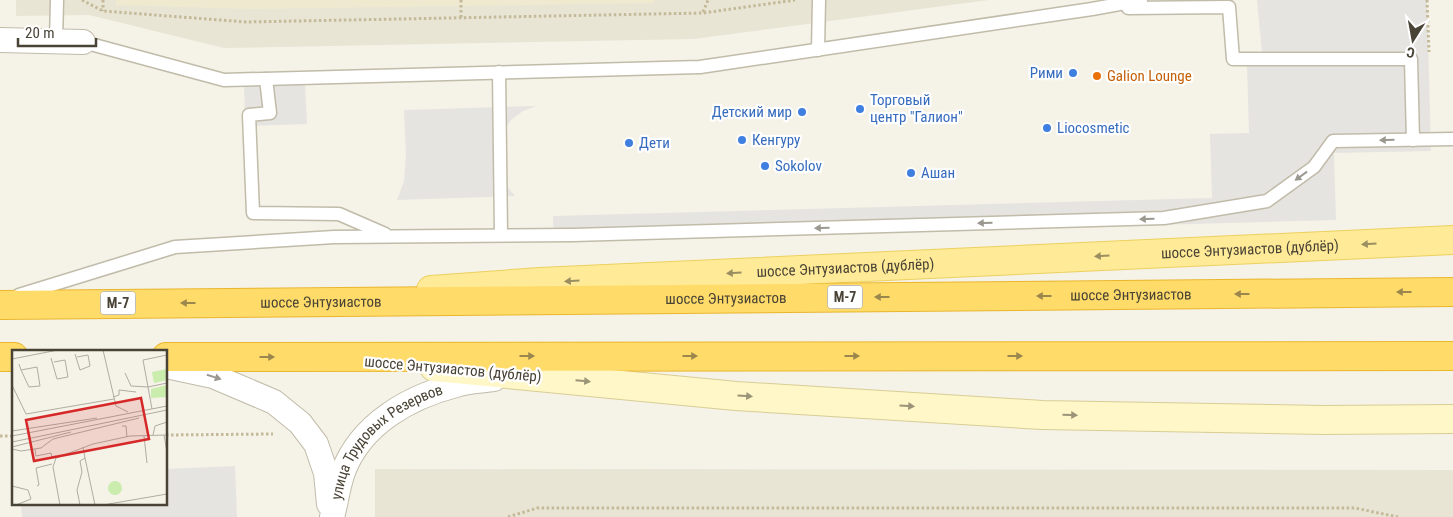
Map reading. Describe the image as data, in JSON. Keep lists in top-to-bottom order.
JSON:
{
  "streets": {
    "highway": ["шоссе Энтузиастов", "М-7"],
    "main road": ["шоссе Энтузиастов (дублёр)"],
    "street": ["улица Трудовых Резервов"]
  },
  "crossings": [
    ["шоссе Энтузиастов (дублёр)", "шоссе Энтузиастов"],
    ["шоссе Энтузиастов (дублёр)", "улица Трудовых Резервов"]
  ],
  "one_way": ["улица Трудовых Резервов"],
  "places": [
    "Рими",
    "Galion Lounge",
    "Торговый центр \"Галион\"",
    "Детский мир",
    "Liocosmetic",
    "Кенгуру",
    "Дети",
    "Sokolov",
    "Ашан"
  ],
  "scale_bar": "20 m",
  "north": "bottom"
}
